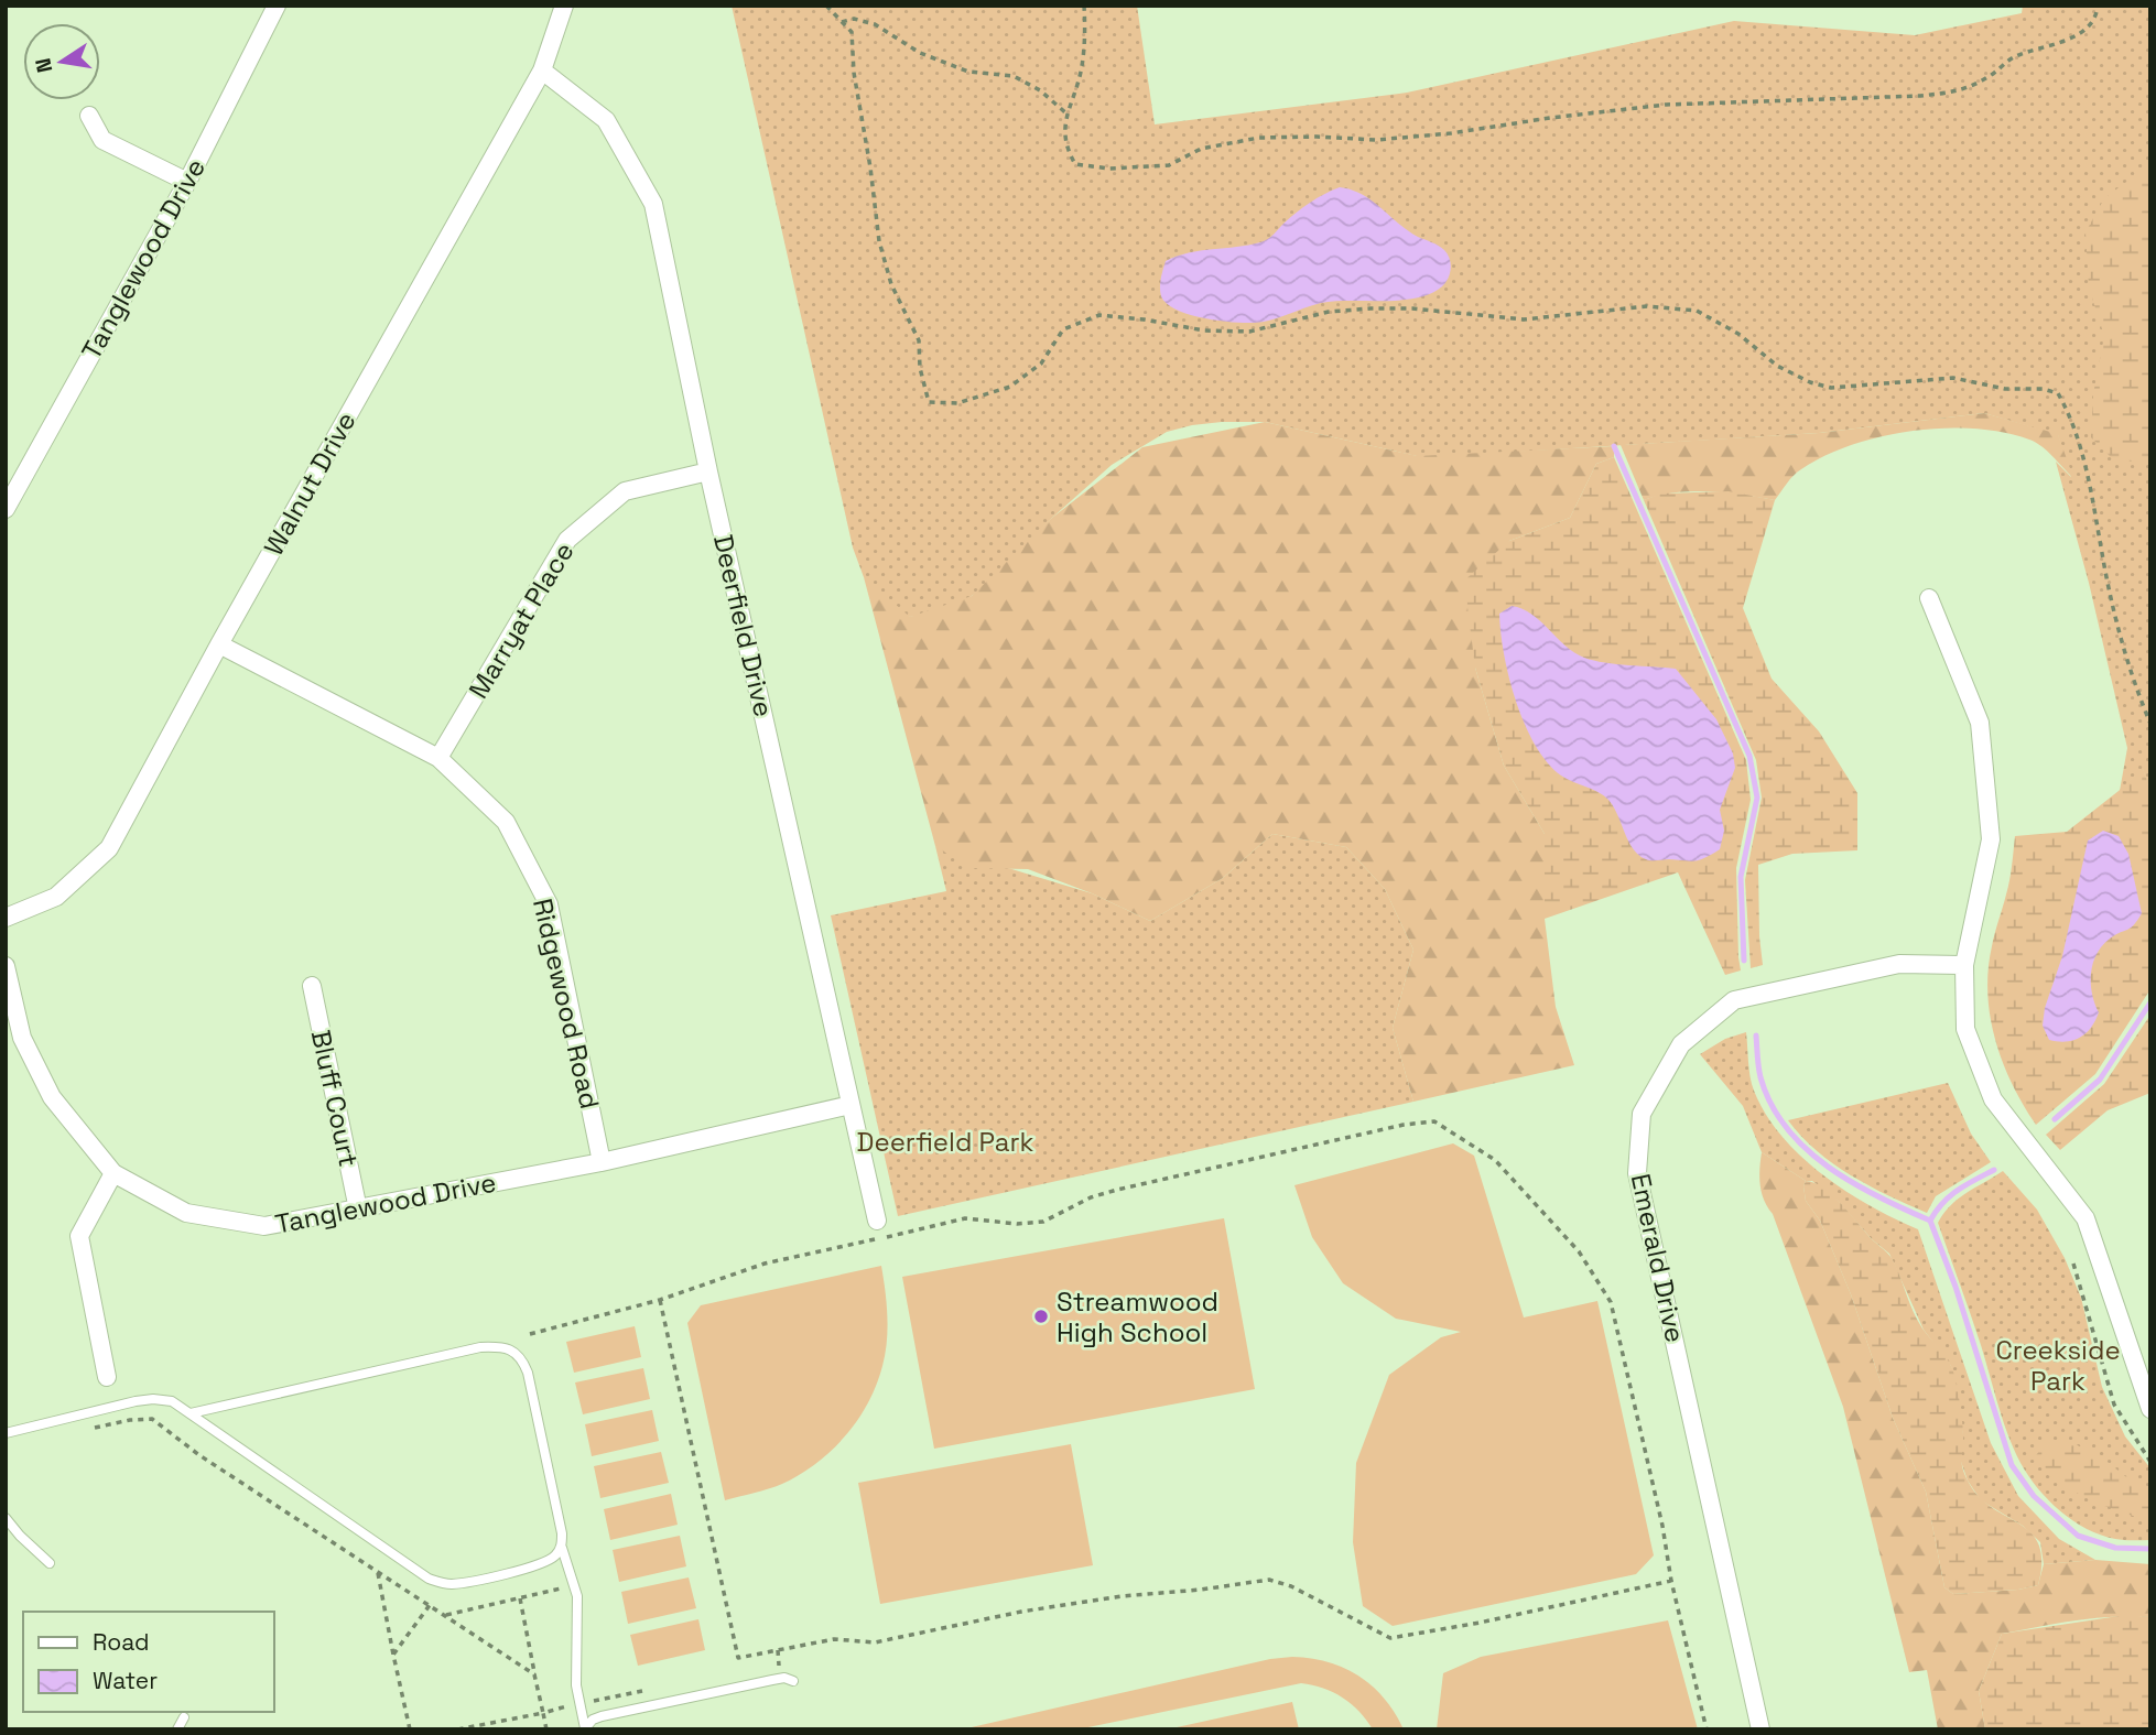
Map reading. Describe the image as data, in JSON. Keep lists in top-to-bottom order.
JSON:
{
  "streets": {
    "street": [
      "Tanglewood Drive",
      "Walnut Drive",
      "Marryat Place",
      "Deerfield Drive",
      "Ridgewood Road",
      "Bluff Court",
      "Emerald Drive"
    ]
  },
  "crossings": [
    ["Tanglewood Drive", "Deerfield Drive"],
    ["Tanglewood Drive", "Ridgewood Road"],
    ["Tanglewood Drive", "Bluff Court"],
    ["Walnut Drive", "Deerfield Drive"],
    ["Walnut Drive", "Ridgewood Road"],
    ["Marryat Place", "Deerfield Drive"],
    ["Marryat Place", "Ridgewood Road"]
  ],
  "parks": ["Deerfield Park", "Creekside Park"],
  "places": ["Streamwood High School"],
  "legend": ["Road", "Water"],
  "north": "left"
}
